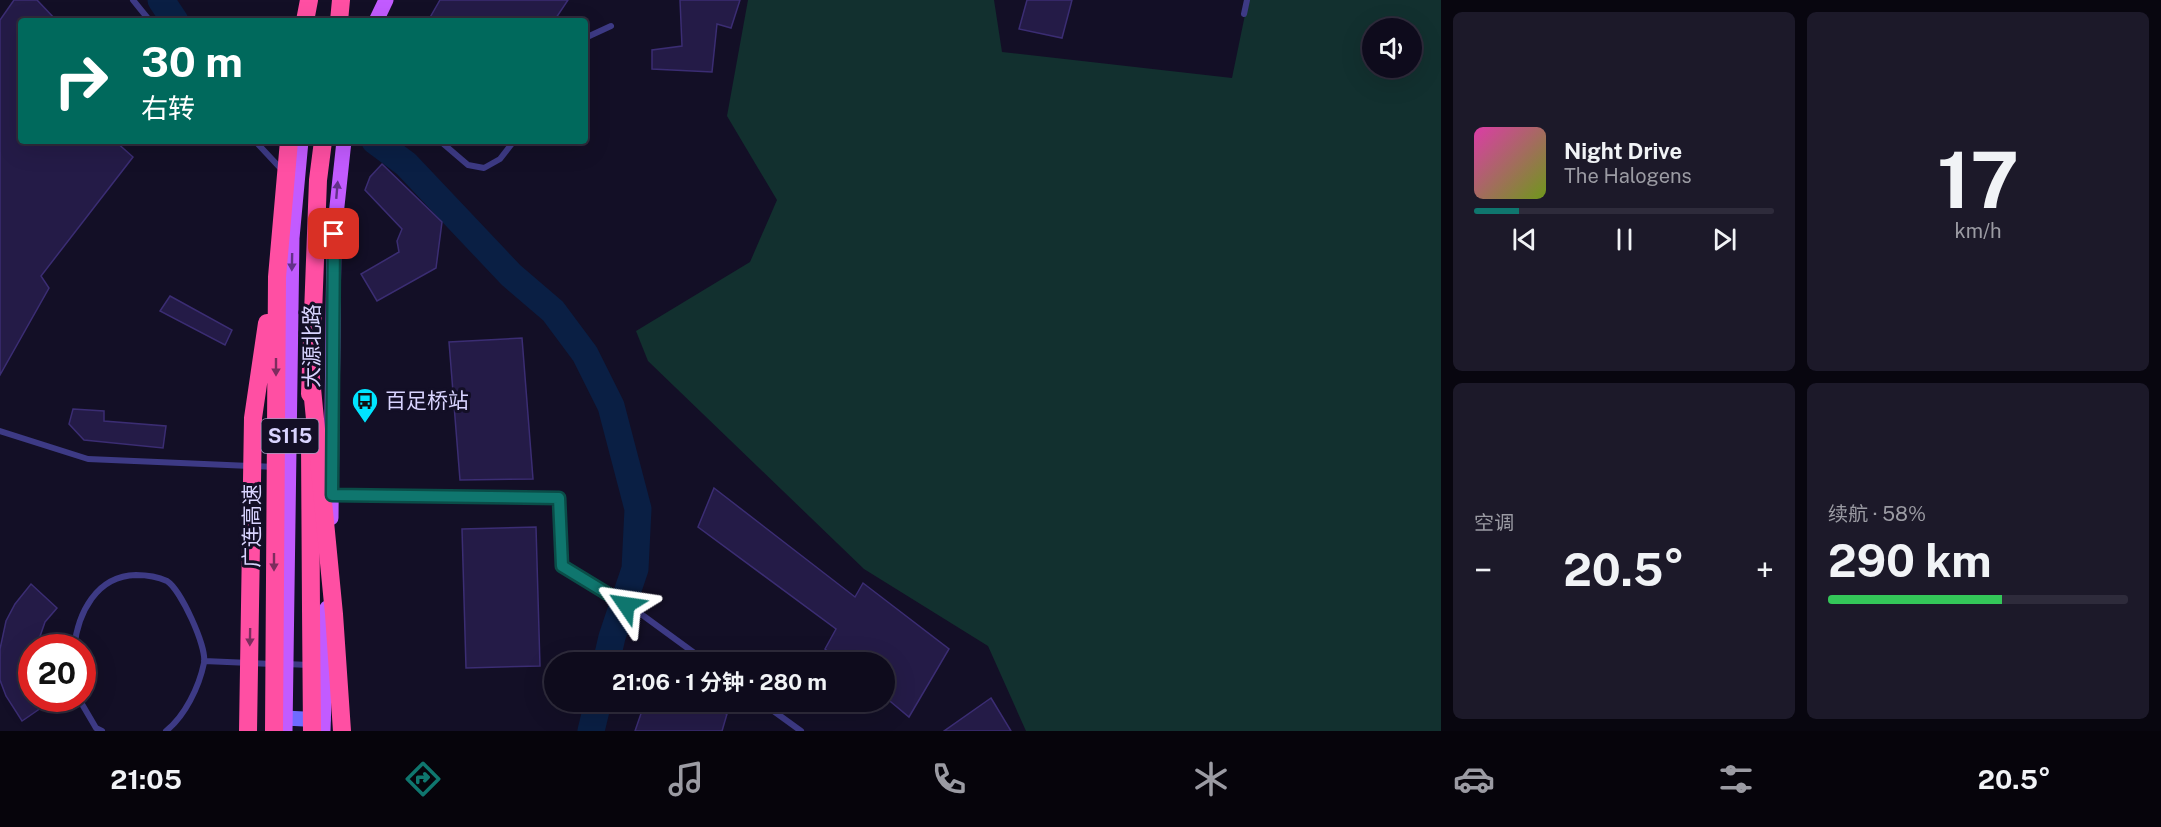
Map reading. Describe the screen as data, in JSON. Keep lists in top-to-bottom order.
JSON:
{
  "streets": {
    "highway": ["广连高速"],
    "main road": ["大源北路", "S115"]
  },
  "crossings": [
    ["大源北路", "广连高速"]
  ],
  "places": {
    "bus stop": ["百足桥站"]
  },
  "page": {
    "tile": [
      ["17", "km/h"],
      "空调",
      ["续航 · 58%", "290 km"]
    ],
    "turn": ["30 m", "右转"],
    "song": ["Night Drive", "The Halogens"],
    "heat": ["−", "20.5°", "+"],
    "limit": "20",
    "trip": "21:06 · 1 分钟 · 280 m",
    "tabs": ["21:05", "20.5°"]
  }
}
